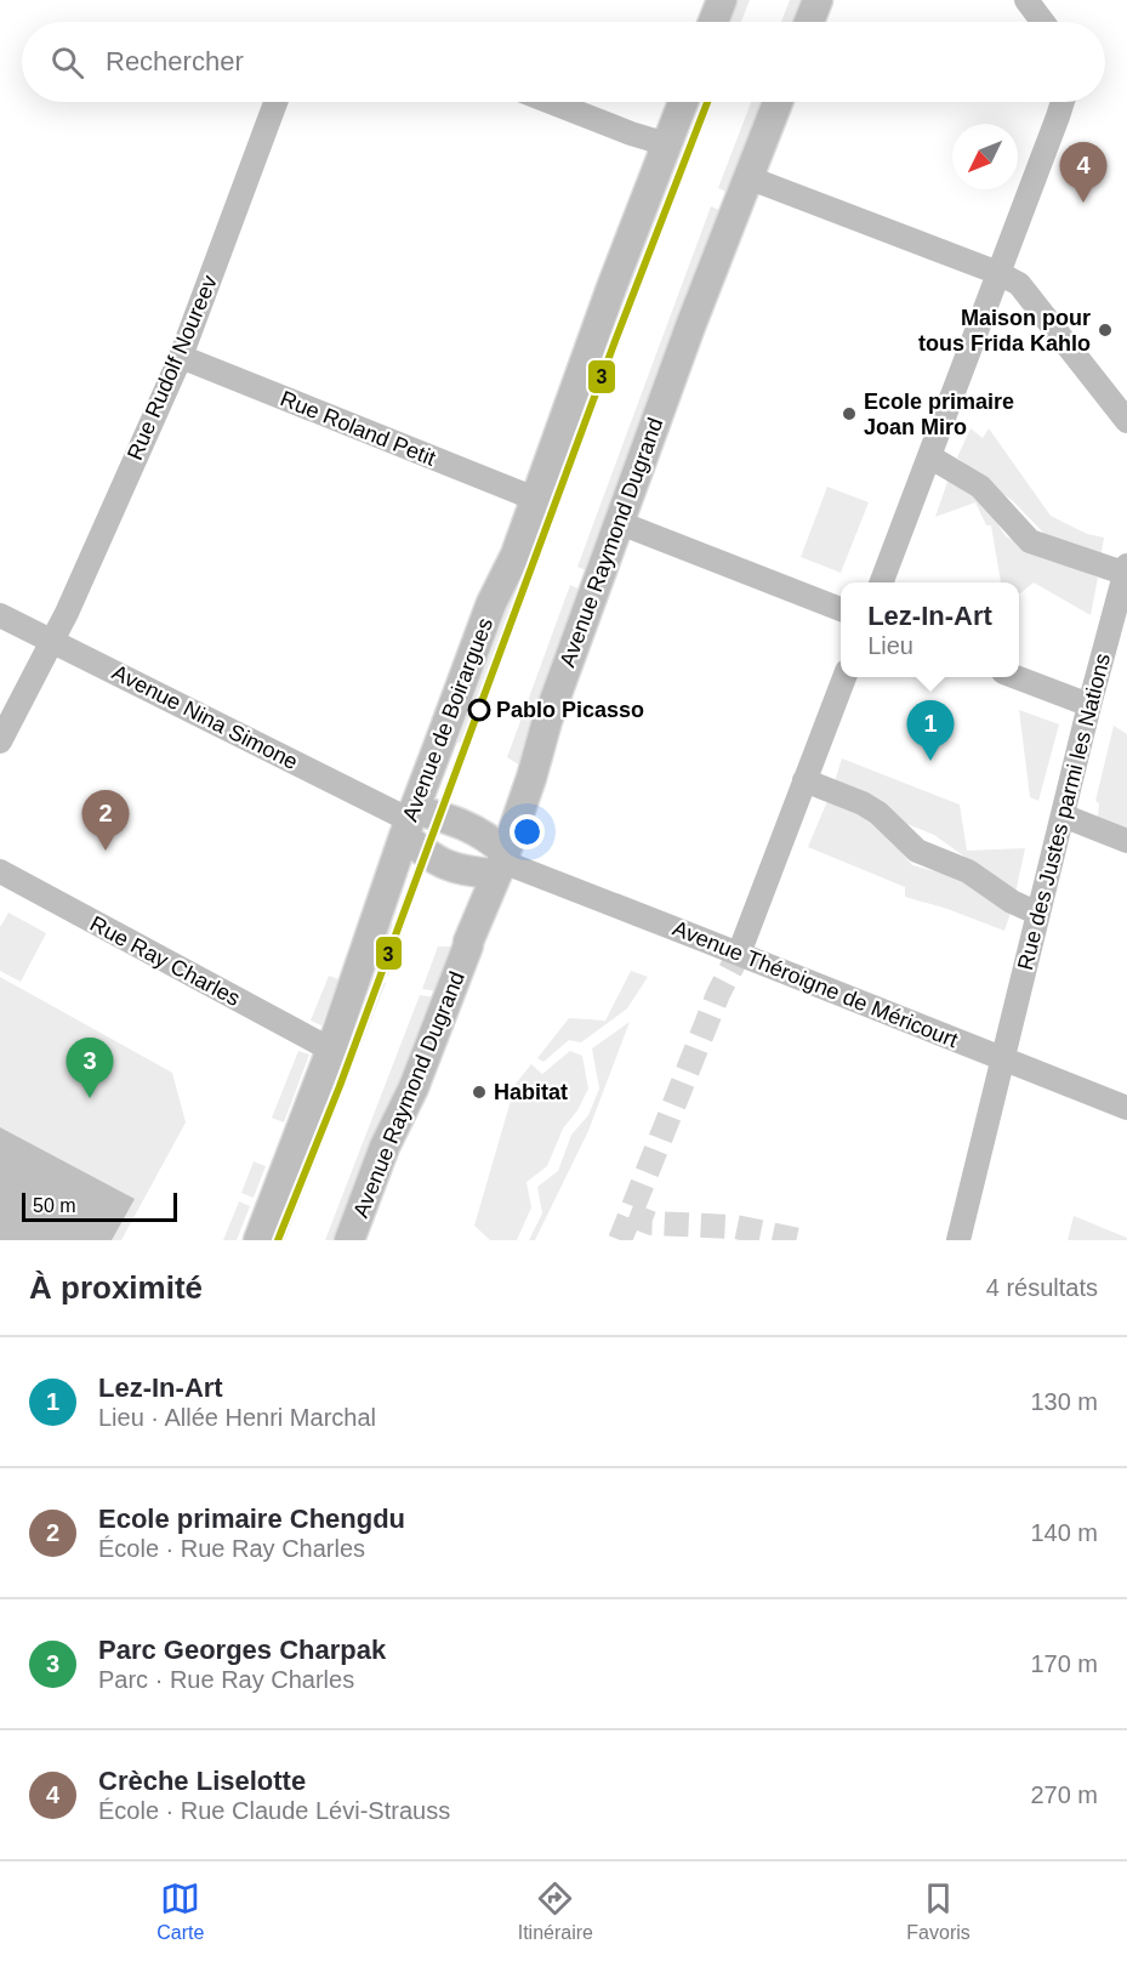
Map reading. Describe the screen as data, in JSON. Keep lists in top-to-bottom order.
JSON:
{
  "streets": {
    "main road": ["Avenue Raymond Dugrand", "Avenue de Boirargues"],
    "street": [
      "Rue Rudolf Noureev",
      "Rue Roland Petit",
      "Avenue Nina Simone",
      "Rue des Justes parmi les Nations",
      "Rue Ray Charles",
      "Avenue Théroigne de Méricourt"
    ]
  },
  "crossings": [
    ["Rue Rudolf Noureev", "Rue Roland Petit"],
    ["Rue Rudolf Noureev", "Avenue Nina Simone"],
    ["Rue Roland Petit", "Avenue de Boirargues"],
    ["Avenue Raymond Dugrand", "Avenue Théroigne de Méricourt"],
    ["Avenue Nina Simone", "Avenue de Boirargues"],
    ["Rue des Justes parmi les Nations", "Avenue Théroigne de Méricourt"]
  ],
  "places": [
    "Maison pour tous Frida Kahlo",
    "Ecole primaire Joan Miro",
    "Pablo Picasso",
    "Habitat"
  ],
  "lines": ["transit line 3"],
  "scale_bar": "50 m",
  "north": "bottom left",
  "page": {
    "search": "Rechercher",
    "pins": [
      "4",
      "1",
      "2",
      "3"
    ],
    "popup": ["Lez-In-Art", "Lieu"],
    "scale": "50 m",
    "heading": ["À proximité", "4 résultats"],
    "list": [
      {
        "mark": "1",
        "name": "Lez-In-Art",
        "note": "Lieu · Allée Henri Marchal",
        "value": "130 m"
      },
      {
        "mark": "2",
        "name": "Ecole primaire Chengdu",
        "note": "École · Rue Ray Charles",
        "value": "140 m"
      },
      {
        "mark": "3",
        "name": "Parc Georges Charpak",
        "note": "Parc · Rue Ray Charles",
        "value": "170 m"
      },
      {
        "mark": "4",
        "name": "Crèche Liselotte",
        "note": "École · Rue Claude Lévi-Strauss",
        "value": "270 m"
      }
    ],
    "nav": ["Carte", "Itinéraire", "Favoris"]
  }
}
